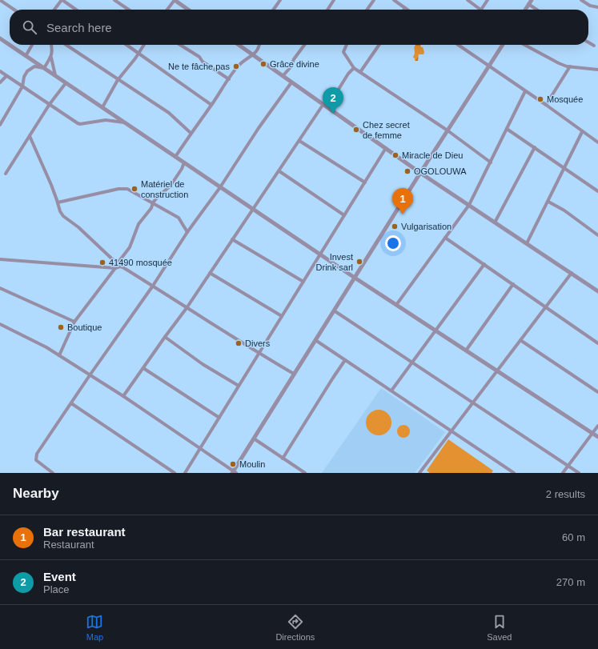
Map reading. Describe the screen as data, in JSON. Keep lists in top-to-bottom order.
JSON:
{
  "places": [
    "Grâce divine",
    "Ne te fâche pas",
    "Mosquée",
    "Chez secret de femme",
    "Miracle de Dieu",
    "OGOLOUWA",
    "Matériel de construction",
    "Vulgarisation",
    "Invest Drink sarl",
    "41490 mosquée",
    "Boutique",
    "Divers",
    "Moulin"
  ],
  "page": {
    "search": "Search here",
    "pins": ["2", "1"],
    "heading": ["Nearby", "2 results"],
    "list": [
      {
        "mark": "1",
        "name": "Bar restaurant",
        "note": "Restaurant",
        "value": "60 m"
      },
      {
        "mark": "2",
        "name": "Event",
        "note": "Place",
        "value": "270 m"
      }
    ],
    "nav": ["Map", "Directions", "Saved"]
  }
}
